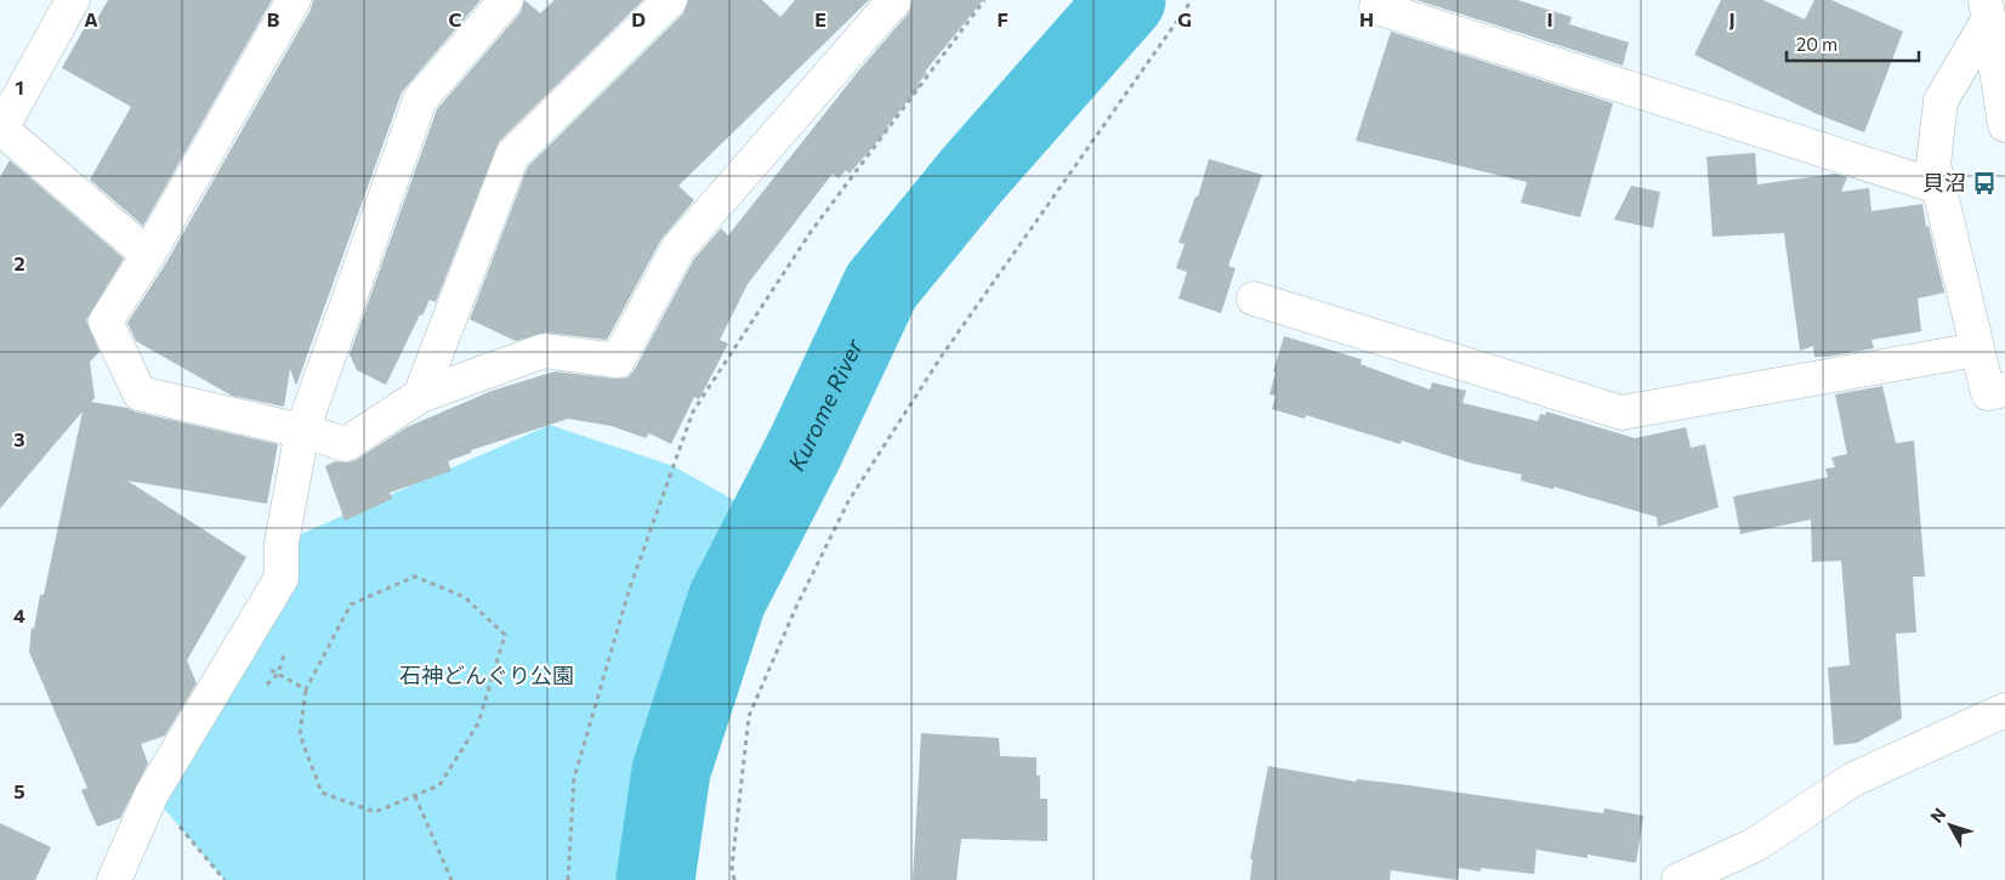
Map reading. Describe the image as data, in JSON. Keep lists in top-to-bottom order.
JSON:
{
  "water": ["Kurome River"],
  "parks": ["石神どんぐり公園"],
  "places": {
    "bus stop": ["貝沼"]
  },
  "scale_bar": "20 m",
  "north": "top left",
  "grid": {
    "columns": [
      "A",
      "B",
      "C",
      "D",
      "E",
      "F",
      "G",
      "H",
      "I",
      "J"
    ],
    "rows": [
      "1",
      "2",
      "3",
      "4",
      "5"
    ]
  }
}
